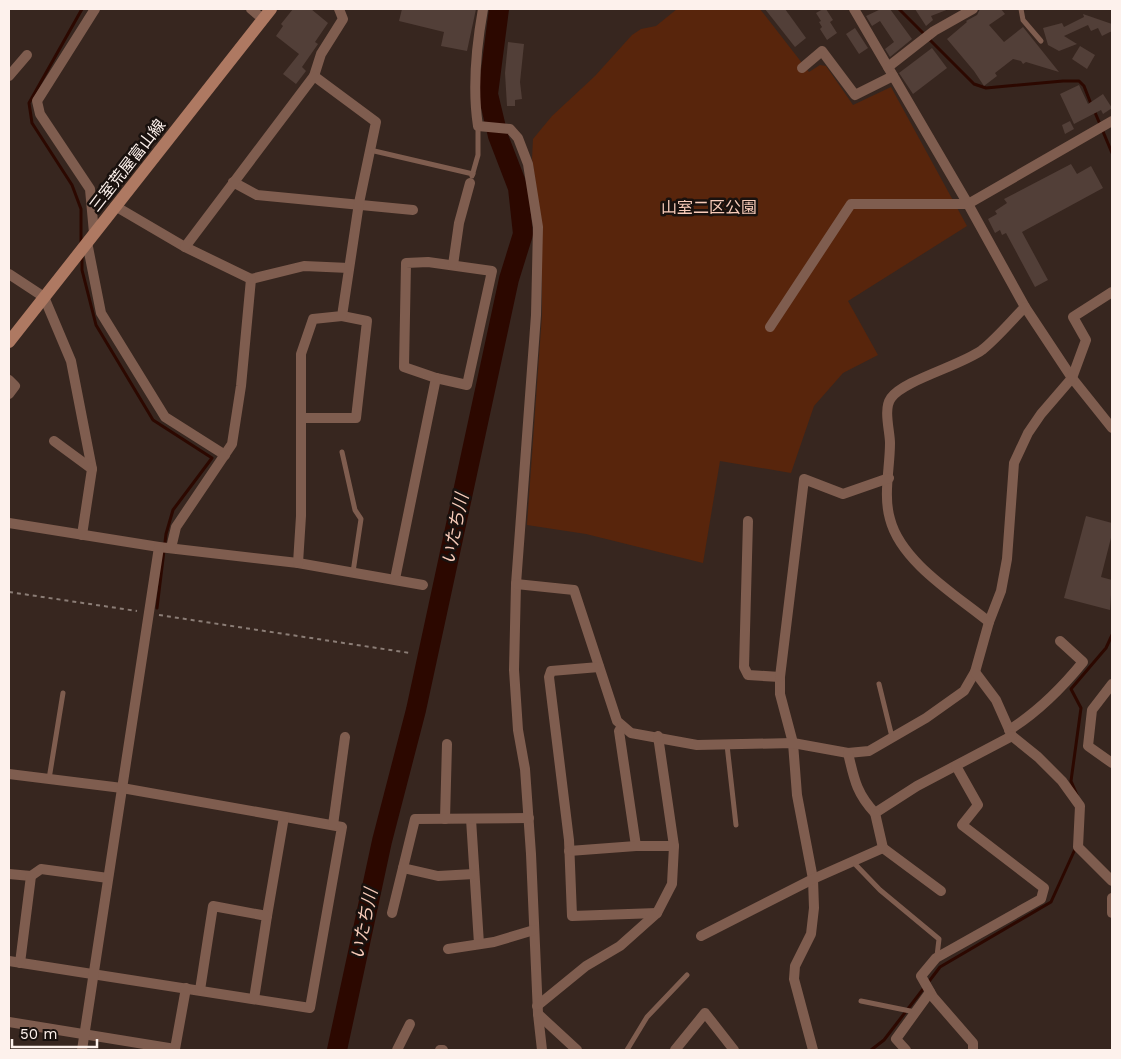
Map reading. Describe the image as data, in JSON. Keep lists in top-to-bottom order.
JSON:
{
  "streets": {
    "main road": ["三室荒屋富山線"]
  },
  "water": ["いたち川"],
  "parks": ["山室二区公園"],
  "scale_bar": "50 m"
}
